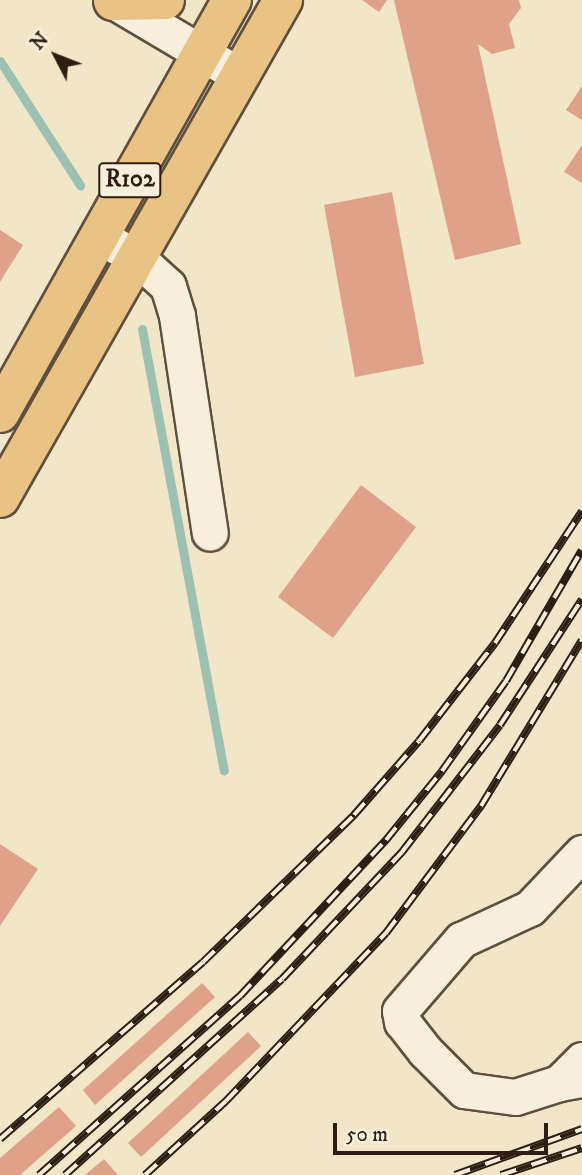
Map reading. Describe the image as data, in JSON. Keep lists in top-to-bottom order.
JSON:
{
  "streets": {
    "main road": ["R102"]
  },
  "scale_bar": "50 m",
  "north": "top left"
}
